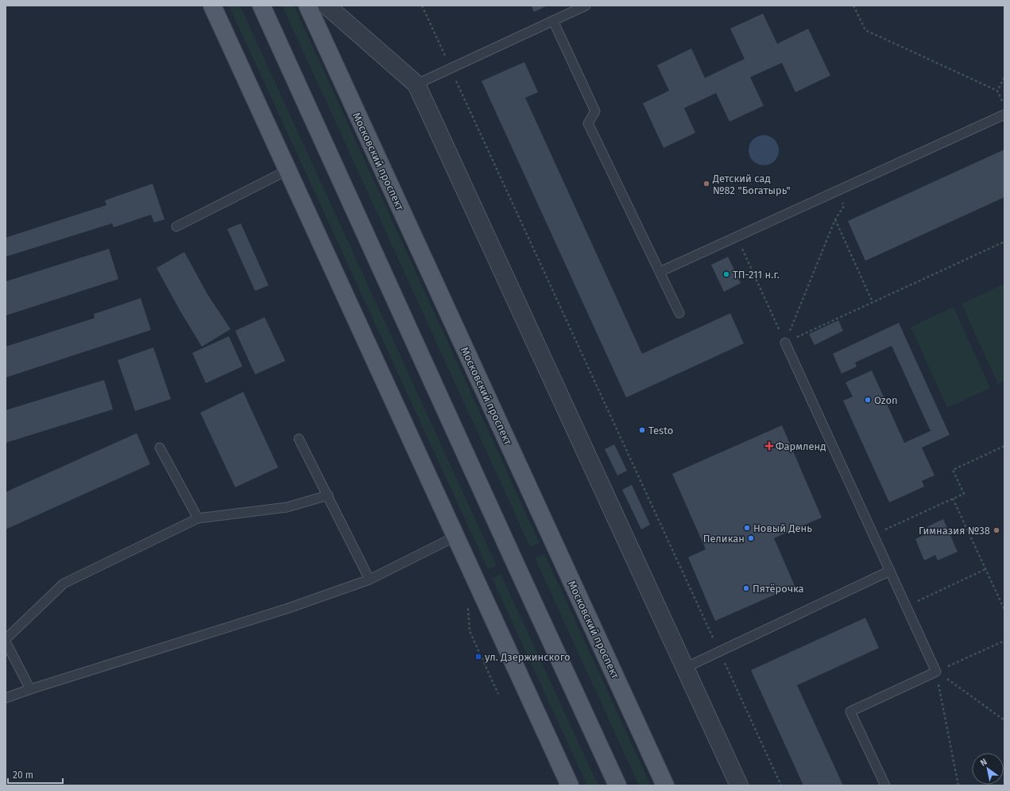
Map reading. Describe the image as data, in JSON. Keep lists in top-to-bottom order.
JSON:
{
  "streets": {
    "main road": ["Московский проспект"]
  },
  "places": {
    "other": [
      "Детский сад №82 \"Богатырь\"",
      "ТП-211 н.г.",
      "Ozon",
      "Testo",
      "Новый День",
      "Гимназия №38",
      "Пеликан",
      "Пятёрочка"
    ],
    "health": ["Фармленд"],
    "transit": ["ул. Дзержинского"]
  },
  "scale_bar": "20 m",
  "north": "top left"
}
